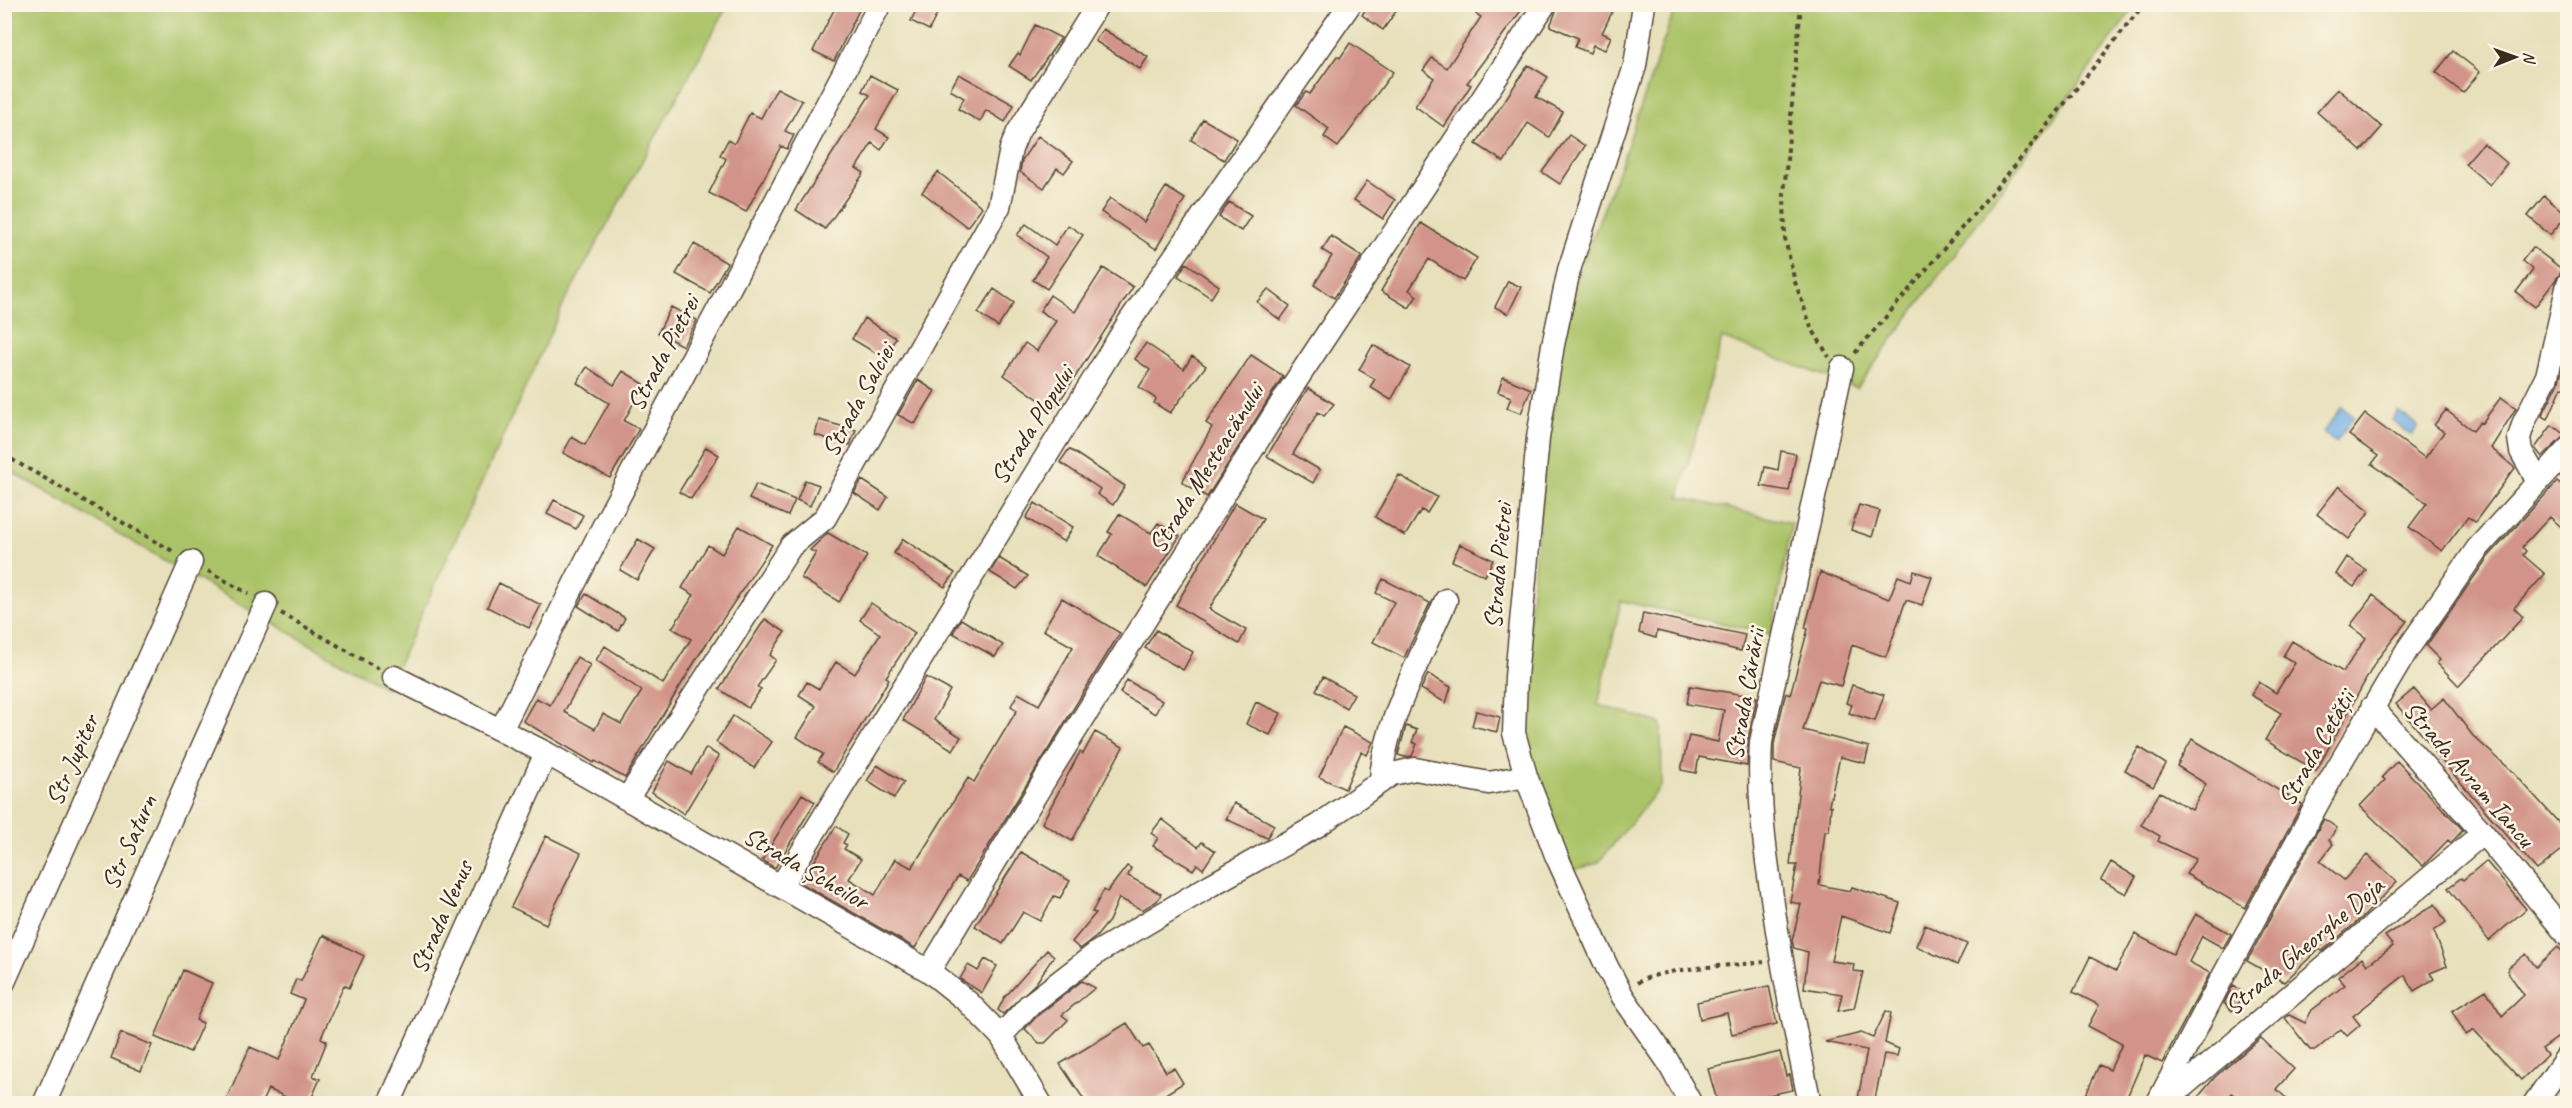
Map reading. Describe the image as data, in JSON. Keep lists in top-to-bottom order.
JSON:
{
  "streets": {
    "street": [
      "Strada Pietrei",
      "Strada Salciei",
      "Strada Plopului",
      "Strada Mesteacănului",
      "Strada Cărării",
      "Strada Cetății",
      "Str Jupiter",
      "Strada Avram Iancu",
      "Str Saturn",
      "Strada Șcheilor",
      "Strada Venus",
      "Strada Gheorghe Doja"
    ]
  },
  "crossings": [
    ["Strada Pietrei", "Strada Șcheilor"],
    ["Strada Salciei", "Strada Șcheilor"],
    ["Strada Plopului", "Strada Șcheilor"],
    ["Strada Mesteacănului", "Strada Șcheilor"],
    ["Strada Cetății", "Strada Avram Iancu"],
    ["Strada Avram Iancu", "Strada Gheorghe Doja"],
    ["Strada Șcheilor", "Strada Venus"]
  ],
  "north": "right"
}
